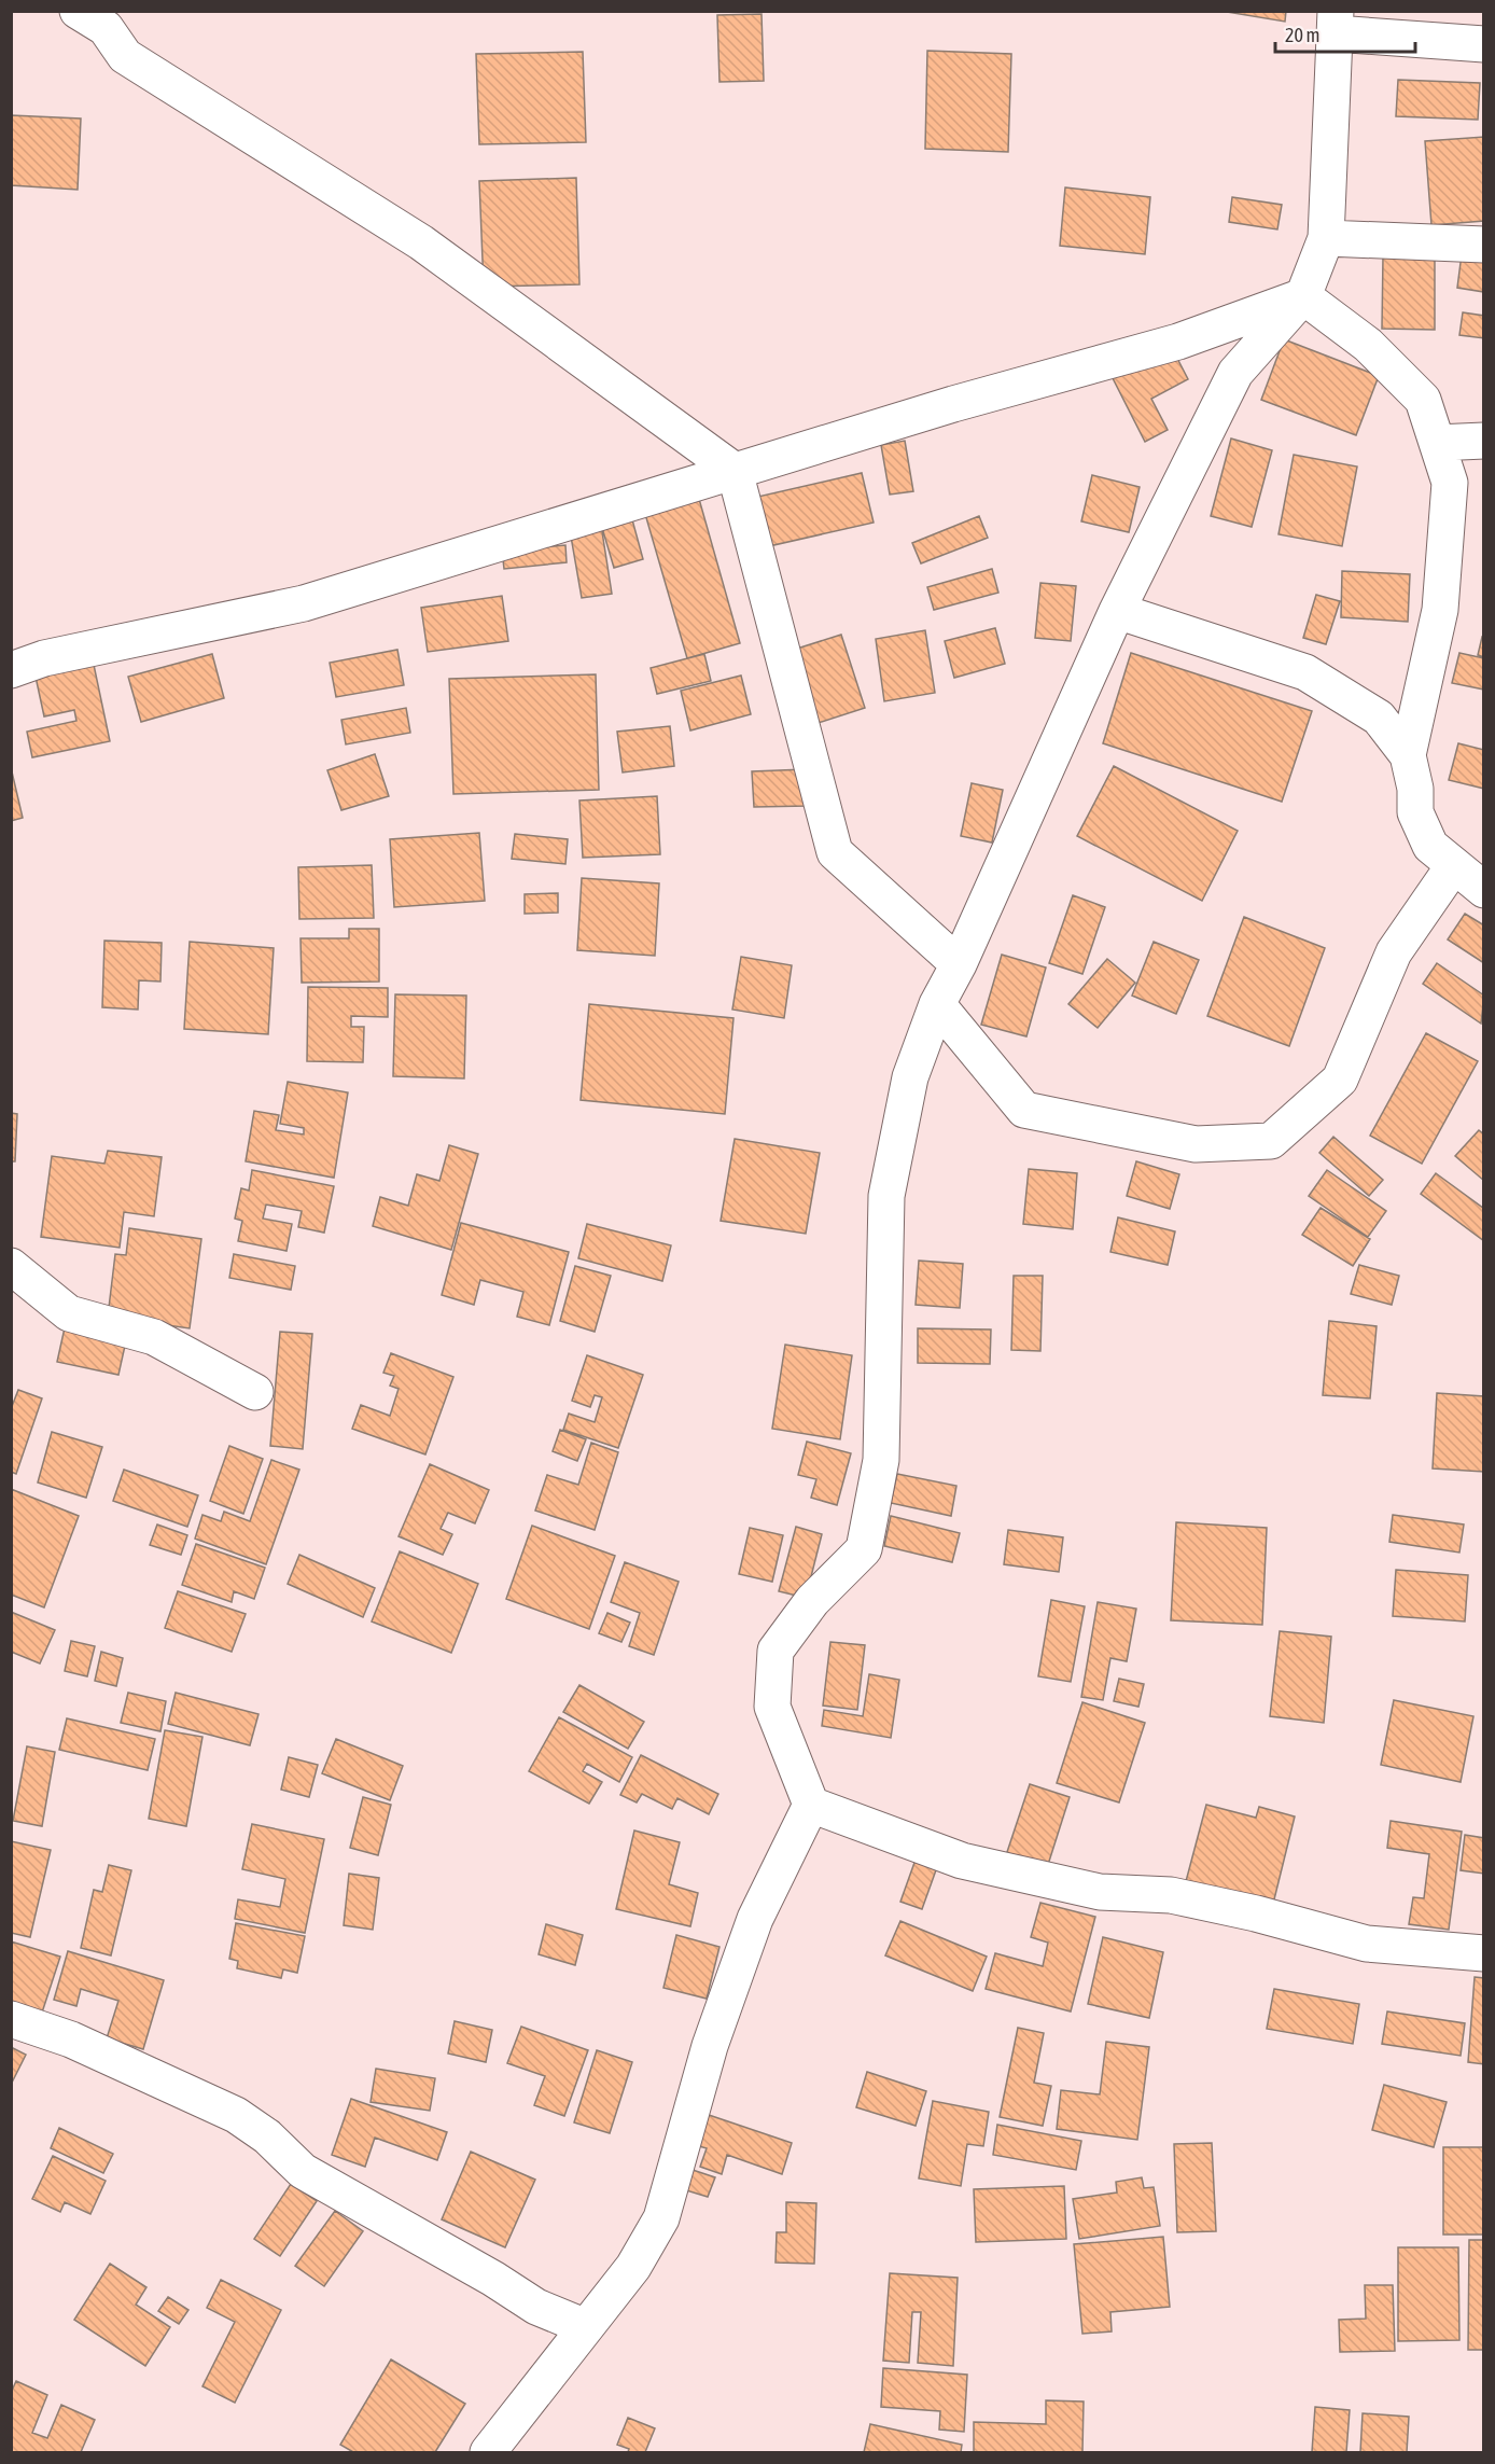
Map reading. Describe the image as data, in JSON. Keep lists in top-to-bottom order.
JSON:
{
  "scale_bar": "20 m"
}
